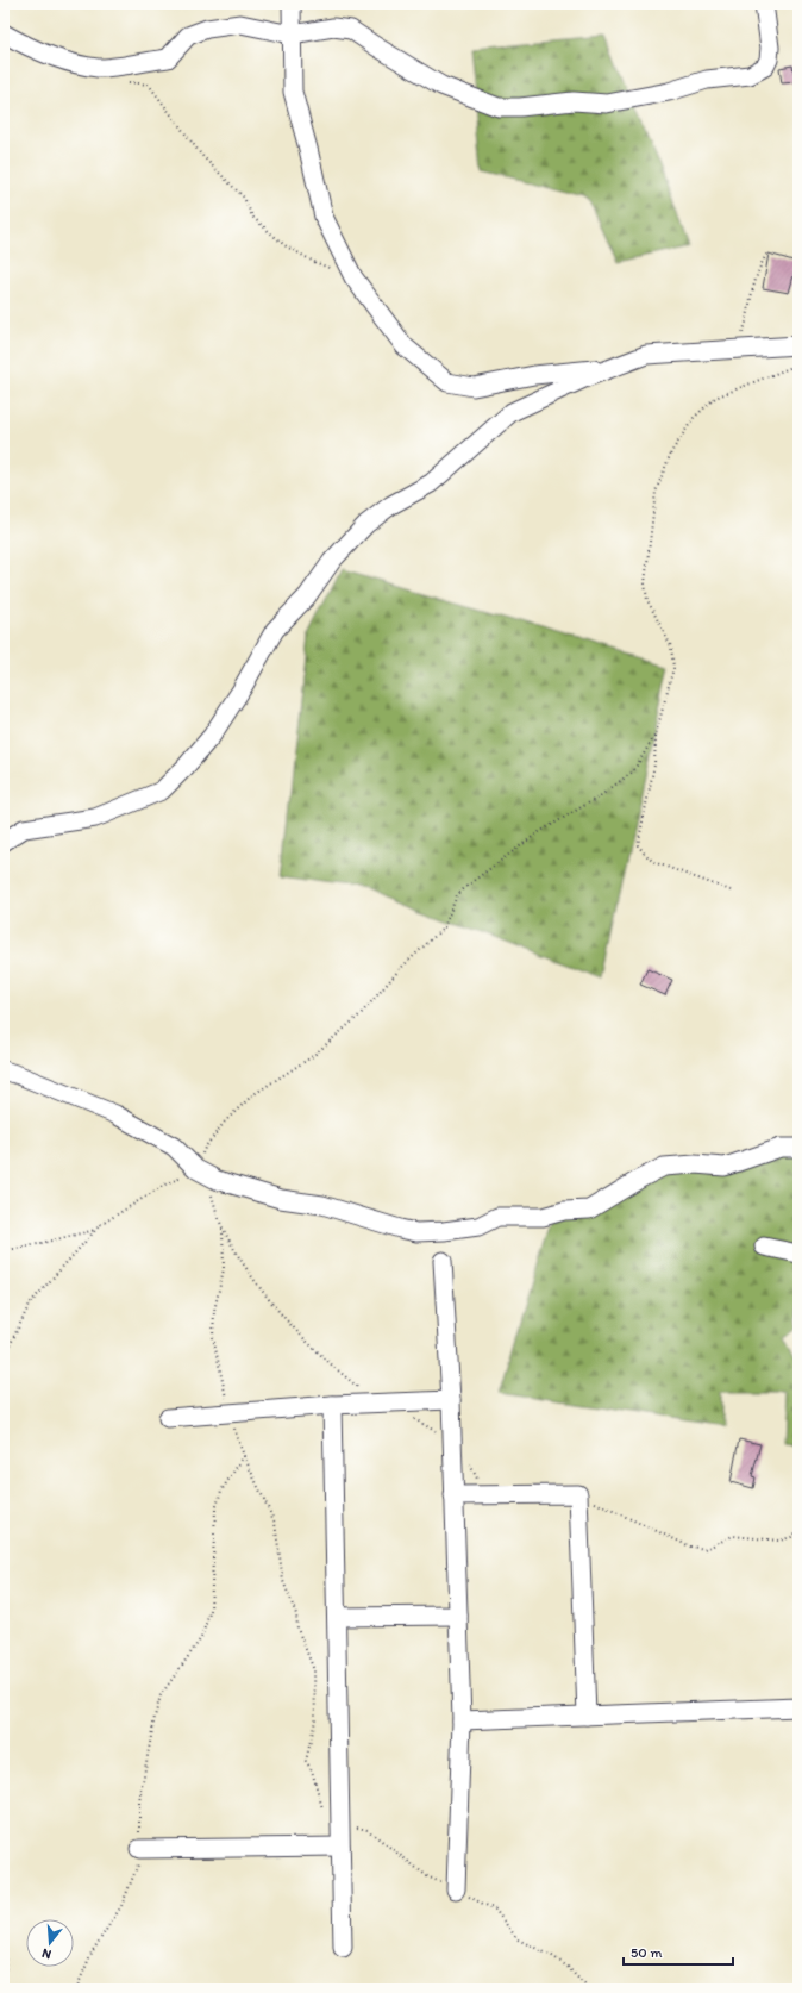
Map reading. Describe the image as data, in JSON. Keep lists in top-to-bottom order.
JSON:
{
  "scale_bar": "50 m",
  "north": "bottom"
}
